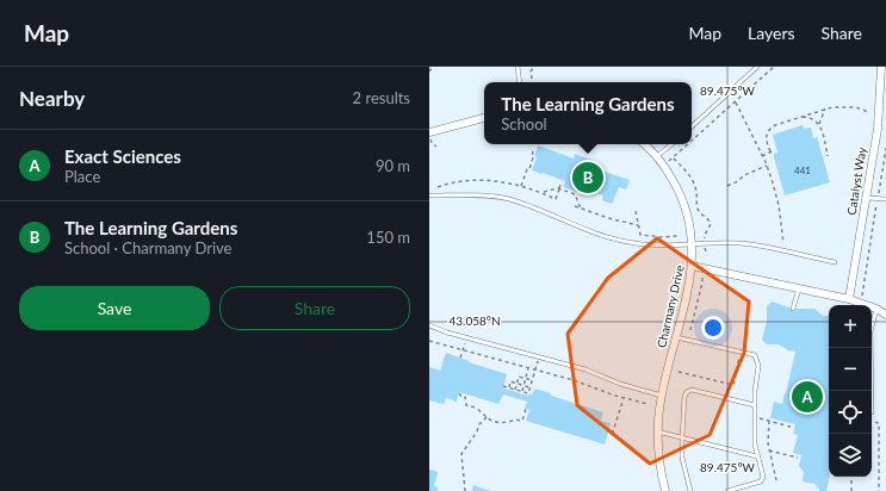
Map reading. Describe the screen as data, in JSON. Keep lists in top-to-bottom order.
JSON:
{
  "streets": {
    "street": ["Catalyst Way", "Charmany Drive"]
  },
  "house_numbers": ["441"],
  "page": {
    "header": "Map",
    "nav": ["Map", "Layers", "Share"],
    "heading": ["Nearby", "2 results"],
    "popup": ["The Learning Gardens", "School"],
    "list": [
      {
        "mark": "A",
        "name": "Exact Sciences",
        "note": "Place",
        "value": "90 m"
      },
      {
        "mark": "B",
        "name": "The Learning Gardens",
        "note": "School · Charmany Drive",
        "value": "150 m"
      }
    ],
    "pins": ["B", "A"],
    "buttons": ["Save", "Share"],
    "map_buttons": ["+", "−"]
  },
  "coordinates": ["89.475°W", "43.058°N"]
}
